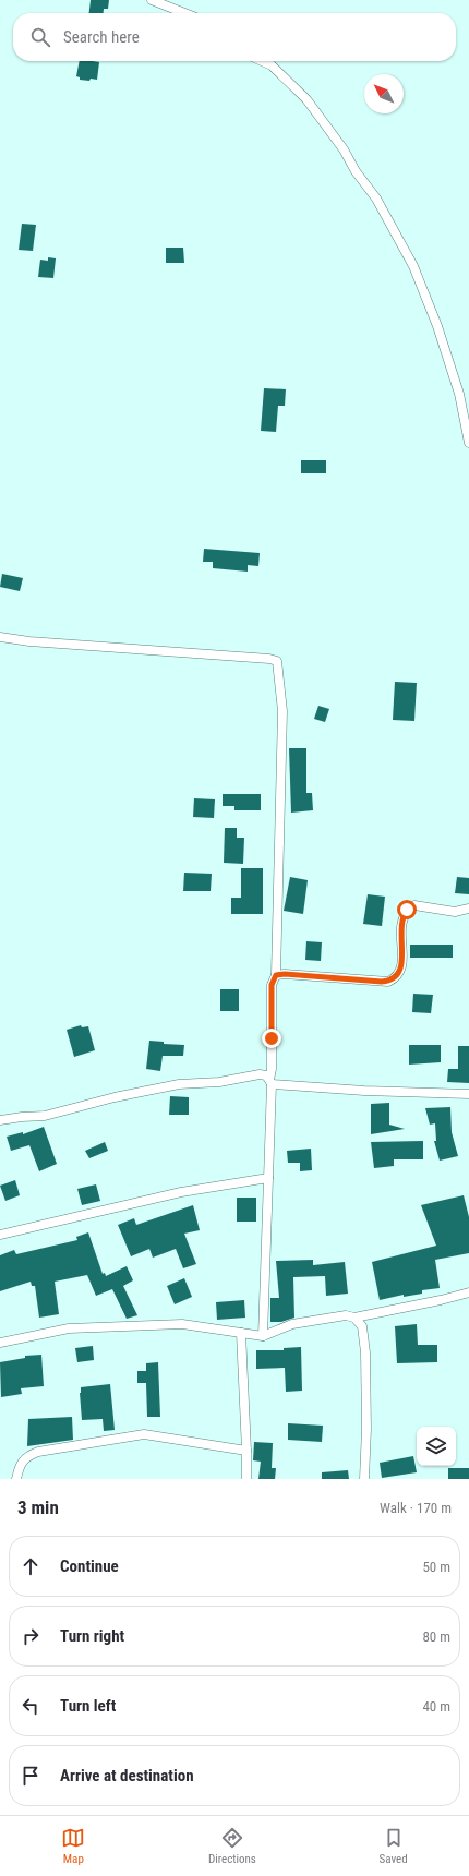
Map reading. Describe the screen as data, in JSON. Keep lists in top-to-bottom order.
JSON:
{
  "north": "top left",
  "page": {
    "search": "Search here",
    "heading": ["3 min", "Walk · 170 m"],
    "list": [
      ["Continue", "50 m"],
      ["Turn right", "80 m"],
      ["Turn left", "40 m"],
      "Arrive at destination"
    ],
    "nav": ["Map", "Directions", "Saved"]
  }
}
